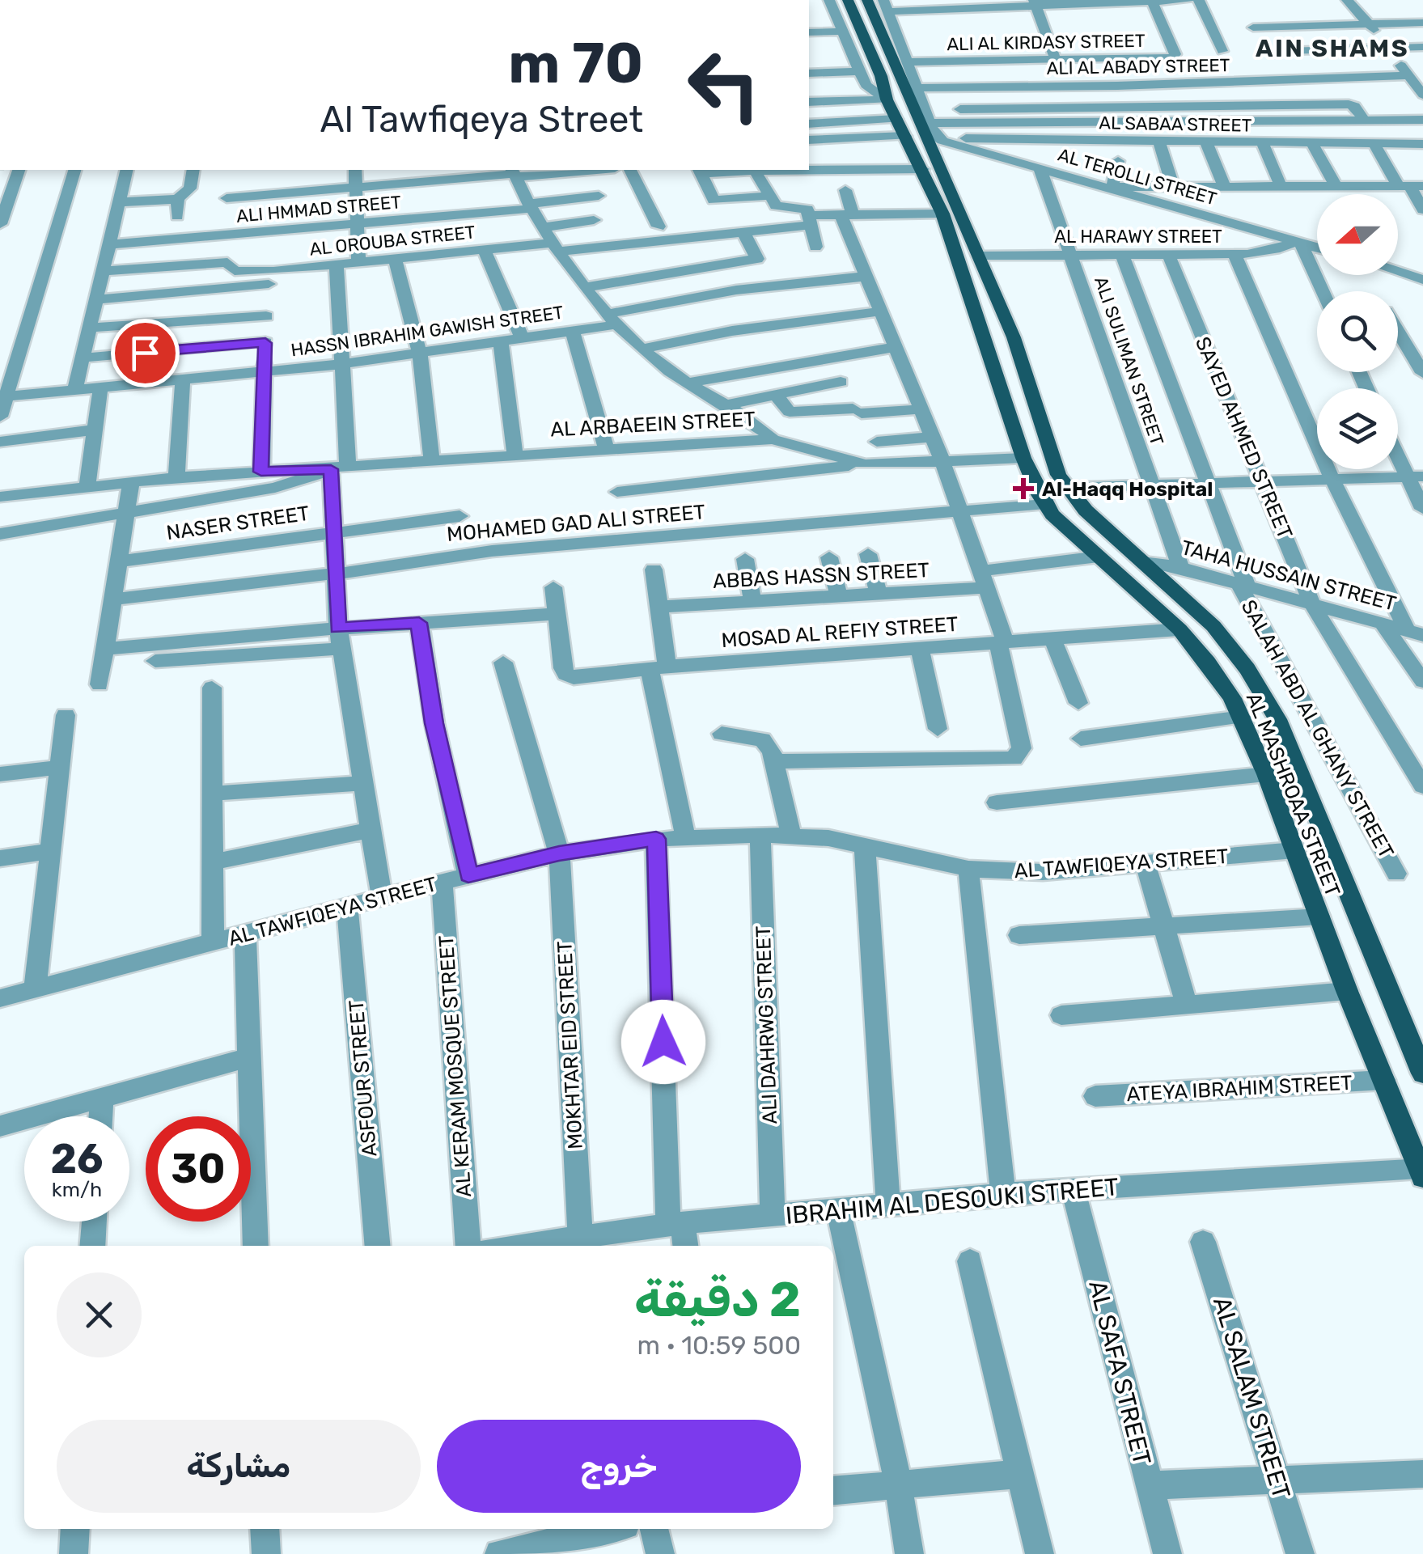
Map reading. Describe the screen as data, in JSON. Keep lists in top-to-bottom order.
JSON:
{
  "streets": {
    "main road": ["AL MASHROAA STREET"],
    "street": [
      "ALI AL KIRDASY STREET",
      "ALI AL ABADY STREET",
      "AL SABAA STREET",
      "AL TEROLLI STREET",
      "ALI HMMAD STREET",
      "AL HARAWY STREET",
      "AL OROUBA STREET",
      "HASSN IBRAHIM GAWISH STREET",
      "ALI SULIMAN STREET",
      "AL ARBAEEIN STREET",
      "SAYED AHMED STREET",
      "NASER STREET",
      "MOHAMED GAD ALI STREET",
      "ABBAS HASSN STREET",
      "TAHA HUSSAIN STREET",
      "MOSAD AL REFIY STREET",
      "SALAH ABD AL GHANY STREET",
      "AL TAWFIQEYA STREET",
      "ALI DAHRWG STREET",
      "MOKHTAR EID STREET",
      "AL KERAM MOSQUE STREET",
      "ASFOUR STREET",
      "ATEYA IBRAHIM STREET",
      "IBRAHIM AL DESOUKI STREET",
      "AL SAFA STREET",
      "AL SALAM STREET"
    ]
  },
  "crossings": [
    ["ALI AL KIRDASY STREET", "AL MASHROAA STREET"],
    ["ALI AL ABADY STREET", "AL MASHROAA STREET"],
    ["AL SABAA STREET", "AL TEROLLI STREET"],
    ["AL SABAA STREET", "AL MASHROAA STREET"],
    ["AL TEROLLI STREET", "AL HARAWY STREET"],
    ["AL TEROLLI STREET", "ALI SULIMAN STREET"],
    ["AL TEROLLI STREET", "AL MASHROAA STREET"],
    ["AL HARAWY STREET", "ALI SULIMAN STREET"],
    ["AL HARAWY STREET", "SAYED AHMED STREET"],
    ["AL HARAWY STREET", "SALAH ABD AL GHANY STREET"],
    ["AL HARAWY STREET", "AL MASHROAA STREET"],
    ["ALI SULIMAN STREET", "TAHA HUSSAIN STREET"],
    ["AL ARBAEEIN STREET", "AL MASHROAA STREET"],
    ["SAYED AHMED STREET", "TAHA HUSSAIN STREET"],
    ["MOHAMED GAD ALI STREET", "AL MASHROAA STREET"],
    ["ABBAS HASSN STREET", "AL MASHROAA STREET"],
    ["TAHA HUSSAIN STREET", "SALAH ABD AL GHANY STREET"],
    ["TAHA HUSSAIN STREET", "AL MASHROAA STREET"],
    ["MOSAD AL REFIY STREET", "AL MASHROAA STREET"],
    ["AL MASHROAA STREET", "AL TAWFIQEYA STREET"],
    ["AL MASHROAA STREET", "ATEYA IBRAHIM STREET"],
    ["AL MASHROAA STREET", "IBRAHIM AL DESOUKI STREET"],
    ["AL TAWFIQEYA STREET", "ALI DAHRWG STREET"],
    ["AL TAWFIQEYA STREET", "MOKHTAR EID STREET"],
    ["AL TAWFIQEYA STREET", "AL KERAM MOSQUE STREET"],
    ["AL TAWFIQEYA STREET", "ASFOUR STREET"],
    ["ALI DAHRWG STREET", "IBRAHIM AL DESOUKI STREET"],
    ["MOKHTAR EID STREET", "IBRAHIM AL DESOUKI STREET"],
    ["IBRAHIM AL DESOUKI STREET", "AL SAFA STREET"]
  ],
  "districts": ["AIN SHAMS"],
  "places": {
    "health": ["Al-Haqq Hospital"]
  },
  "north": "left",
  "page": {
    "turn": ["70 m", "Al Tawfiqeya Street"],
    "speed": "26 km/h",
    "limit": "30",
    "heading": ["2 دقيقة", "500 m · 10:59"],
    "buttons": ["خروج", "مشاركة"]
  }
}
